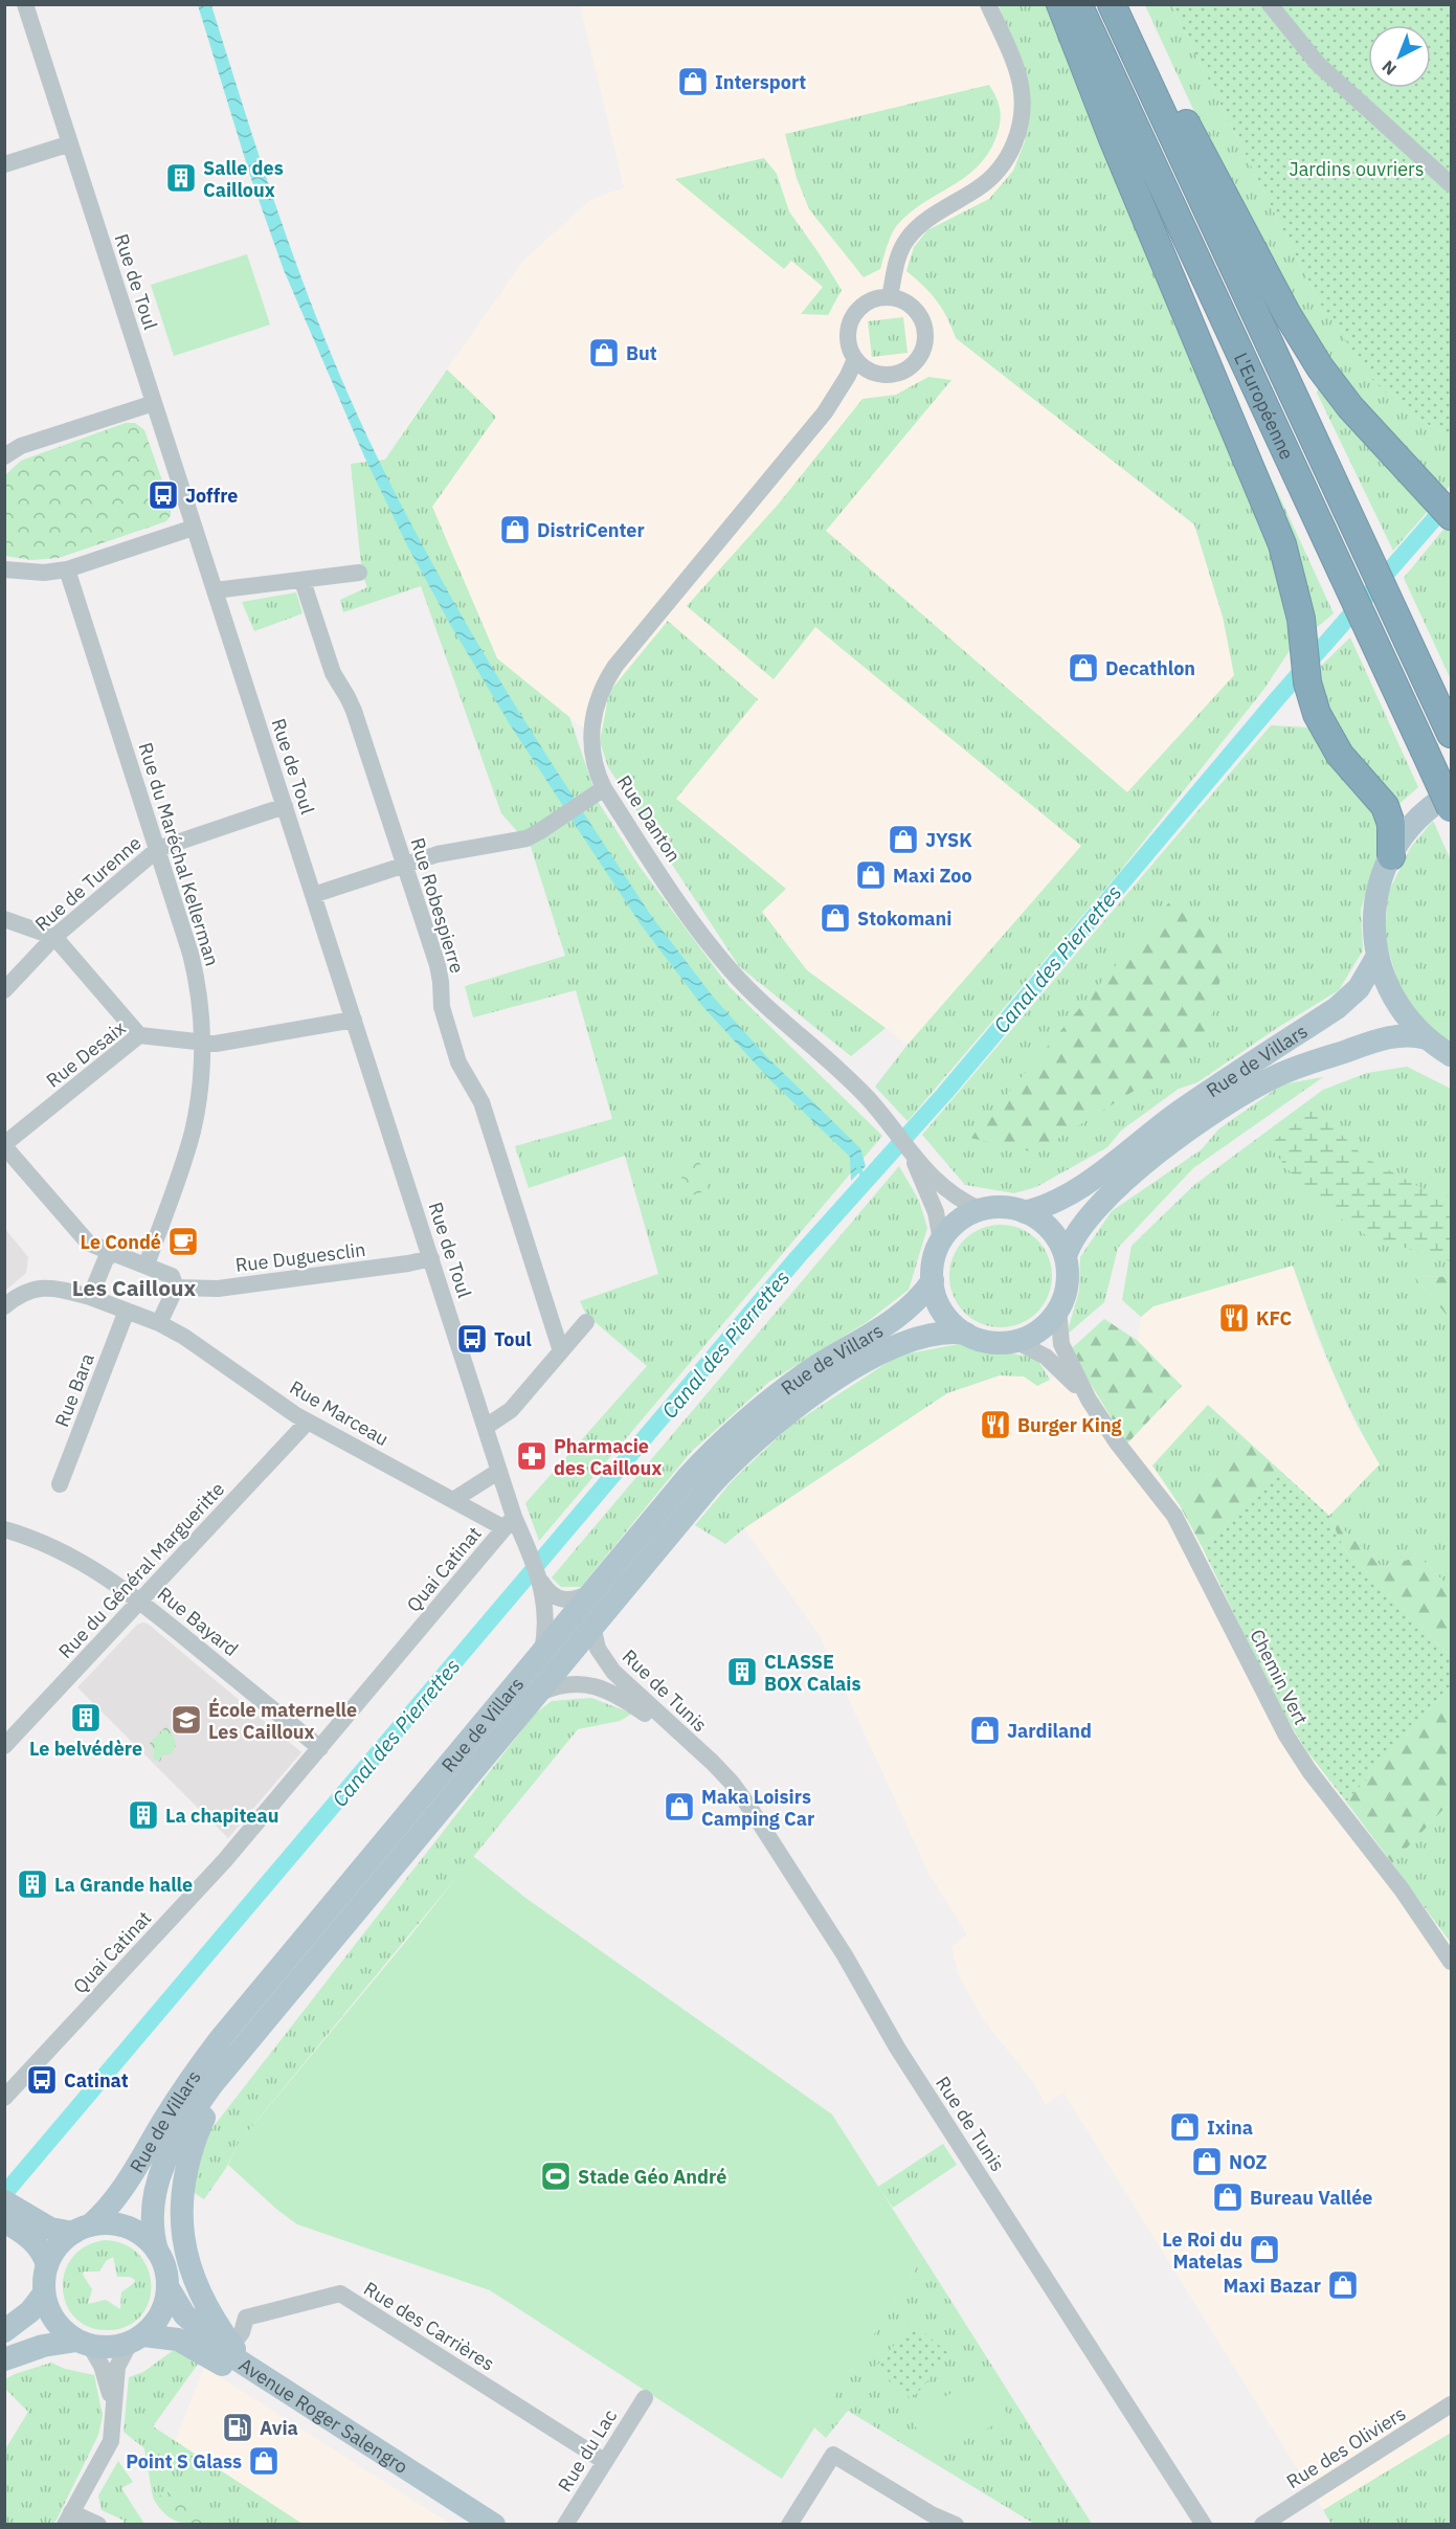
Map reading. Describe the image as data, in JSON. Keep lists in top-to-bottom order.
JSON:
{
  "streets": {
    "highway": ["L'Européenne"],
    "main road": ["Rue de Villars", "Avenue Roger Salengro"],
    "street": [
      "Rue de Toul",
      "Rue Danton",
      "Rue du Maréchal Kellerman",
      "Rue de Turenne",
      "Rue Robespierre",
      "Rue Desaix",
      "Rue Duguesclin",
      "Rue Bara",
      "Rue Marceau",
      "Quai Catinat",
      "Rue du Général Margueritte",
      "Rue Bayard",
      "Chemin Vert",
      "Rue de Tunis",
      "Rue des Carrières",
      "Rue des Oliviers",
      "Rue du Lac"
    ]
  },
  "crossings": [
    ["Rue de Toul", "Rue de Turenne"],
    ["Rue de Toul", "Rue Desaix"],
    ["Rue de Toul", "Rue Duguesclin"],
    ["Rue de Toul", "Rue Marceau"],
    ["Rue de Toul", "Quai Catinat"],
    ["Rue du Maréchal Kellerman", "Rue de Turenne"],
    ["Rue du Maréchal Kellerman", "Rue Desaix"],
    ["Rue de Villars", "Rue de Tunis"],
    ["Rue de Villars", "Avenue Roger Salengro"],
    ["Rue Bara", "Rue Marceau"],
    ["Rue Marceau", "Quai Catinat"],
    ["Rue Marceau", "Rue du Général Margueritte"],
    ["Quai Catinat", "Rue Bayard"],
    ["Rue du Général Margueritte", "Rue Bayard"],
    ["Rue des Carrières", "Rue du Lac"]
  ],
  "districts": ["Les Cailloux"],
  "water": ["Canal des Pierrettes"],
  "parks": ["Jardins ouvriers"],
  "places": {
    "shop": [
      "Intersport",
      "But",
      "DistriCenter",
      "Decathlon",
      "JYSK",
      "Maxi Zoo",
      "Stokomani",
      "Jardiland",
      "Maka Loisirs Camping Car",
      "Ixina",
      "NOZ",
      "Bureau Vallée",
      "Le Roi du Matelas",
      "Maxi Bazar",
      "Point S Glass"
    ],
    "building": [
      "Salle des Cailloux",
      "CLASSE BOX Calais",
      "Le belvédère",
      "La chapiteau",
      "La Grande halle"
    ],
    "bus stop": ["Joffre", "Toul", "Catinat"],
    "cafe": ["Le Condé"],
    "restaurant": ["KFC", "Burger King"],
    "pharmacy": ["Pharmacie des Cailloux"],
    "school or university": ["École maternelle Les Cailloux"],
    "sports": ["Stade Géo André"],
    "fuel station": ["Avia"]
  },
  "north": "bottom left"
}
